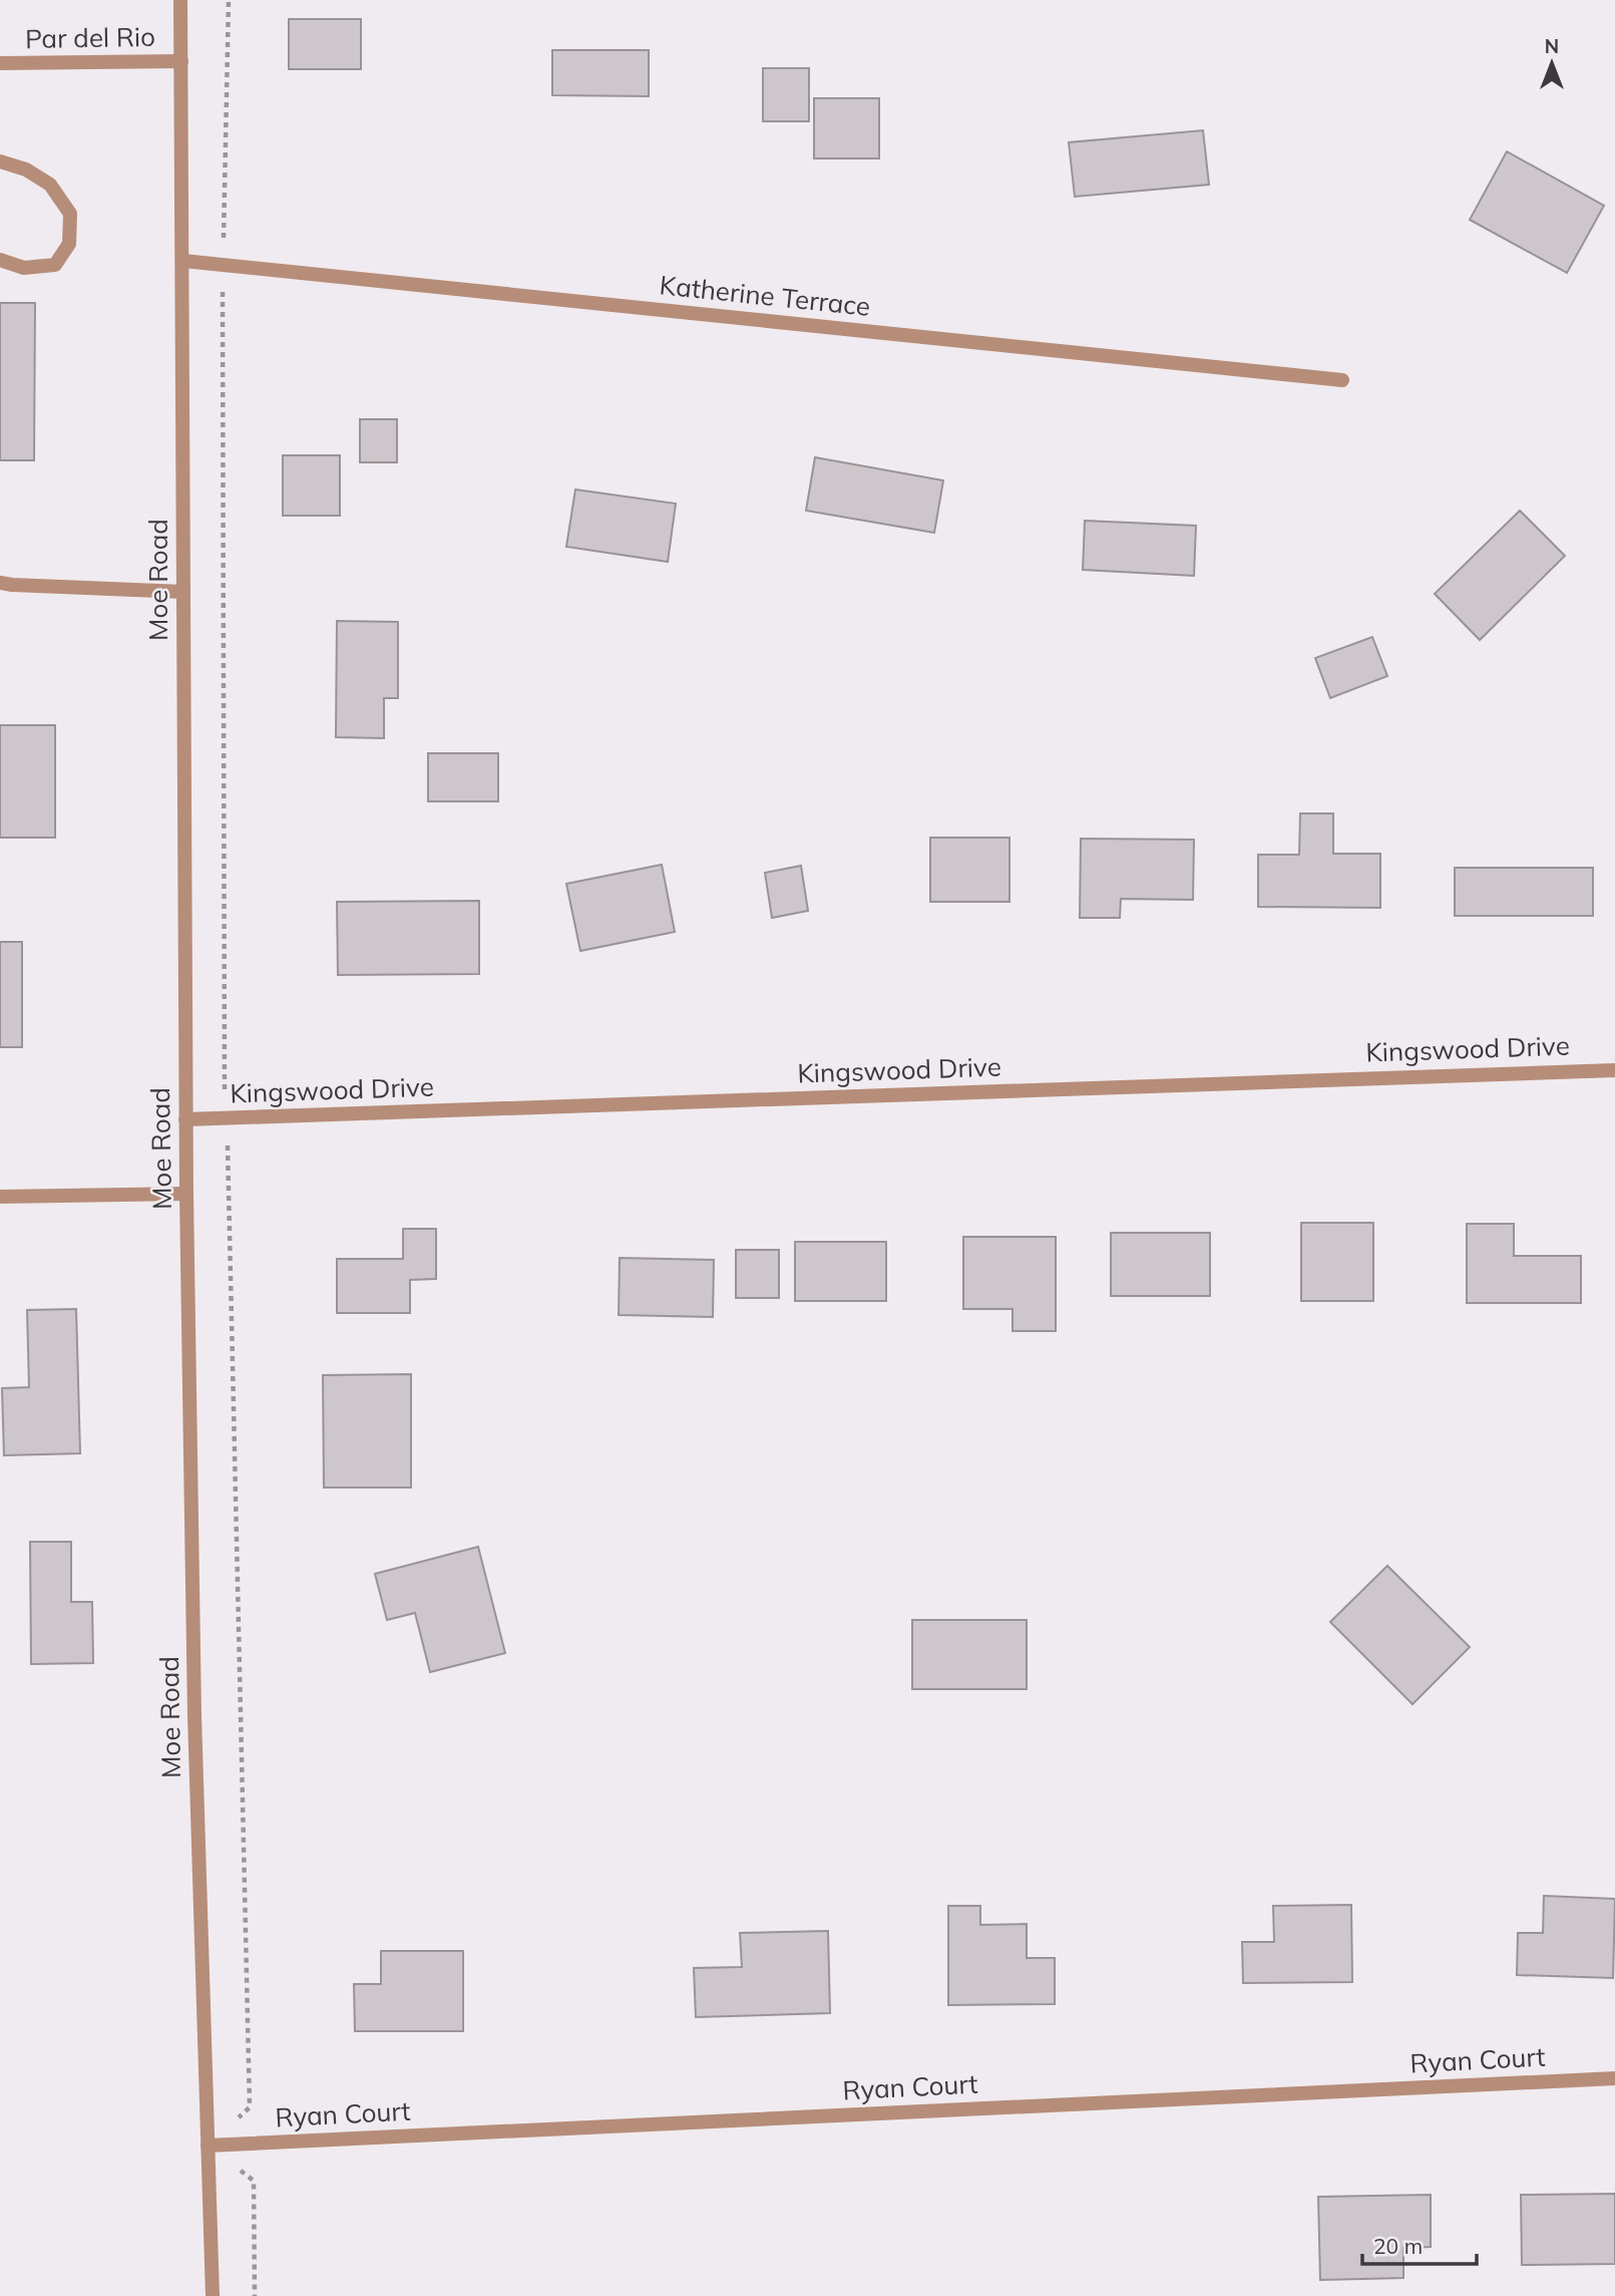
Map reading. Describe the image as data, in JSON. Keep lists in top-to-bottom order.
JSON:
{
  "streets": {
    "street": [
      "Par del Rio",
      "Katherine Terrace",
      "Moe Road",
      "Kingswood Drive",
      "Ryan Court"
    ]
  },
  "crossings": [
    ["Par del Rio", "Moe Road"],
    ["Katherine Terrace", "Moe Road"],
    ["Moe Road", "Kingswood Drive"],
    ["Moe Road", "Ryan Court"]
  ],
  "scale_bar": "20 m",
  "north": "top"
}
